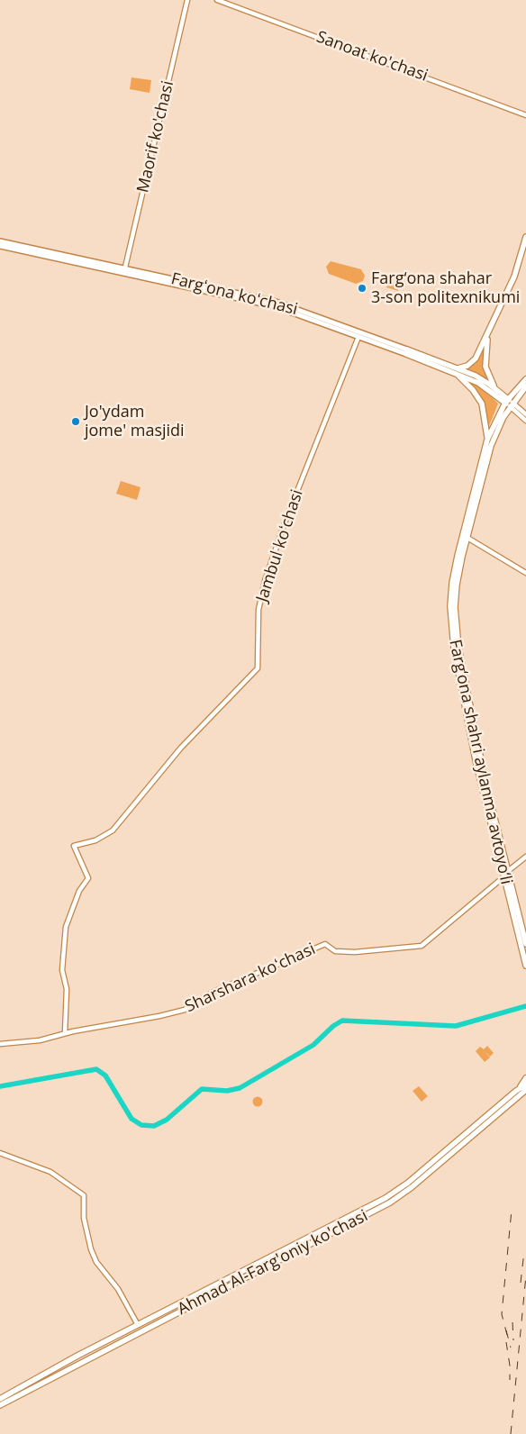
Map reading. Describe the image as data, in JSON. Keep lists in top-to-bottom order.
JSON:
{
  "streets": {
    "highway": ["Fargʻona koʻchasi", "Farg‘ona shahri aylanma avtoyo‘li", "Ahmad Al-Farg'oniy ko'chasi"],
    "street": [
      "Sanoat ko'chasi",
      "Maorif ko'chasi",
      "Jambul koʻchasi",
      "Sharshara koʻchasi"
    ]
  },
  "crossings": [
    ["Maorif ko'chasi", "Fargʻona koʻchasi"],
    ["Fargʻona koʻchasi", "Jambul koʻchasi"],
    ["Fargʻona koʻchasi", "Farg‘ona shahri aylanma avtoyo‘li"],
    ["Jambul koʻchasi", "Sharshara koʻchasi"],
    ["Farg‘ona shahri aylanma avtoyo‘li", "Sharshara koʻchasi"]
  ],
  "places": ["Farg‘ona shahar 3-son politexnikumi", "Jo'ydam jome' masjidi"]
}
